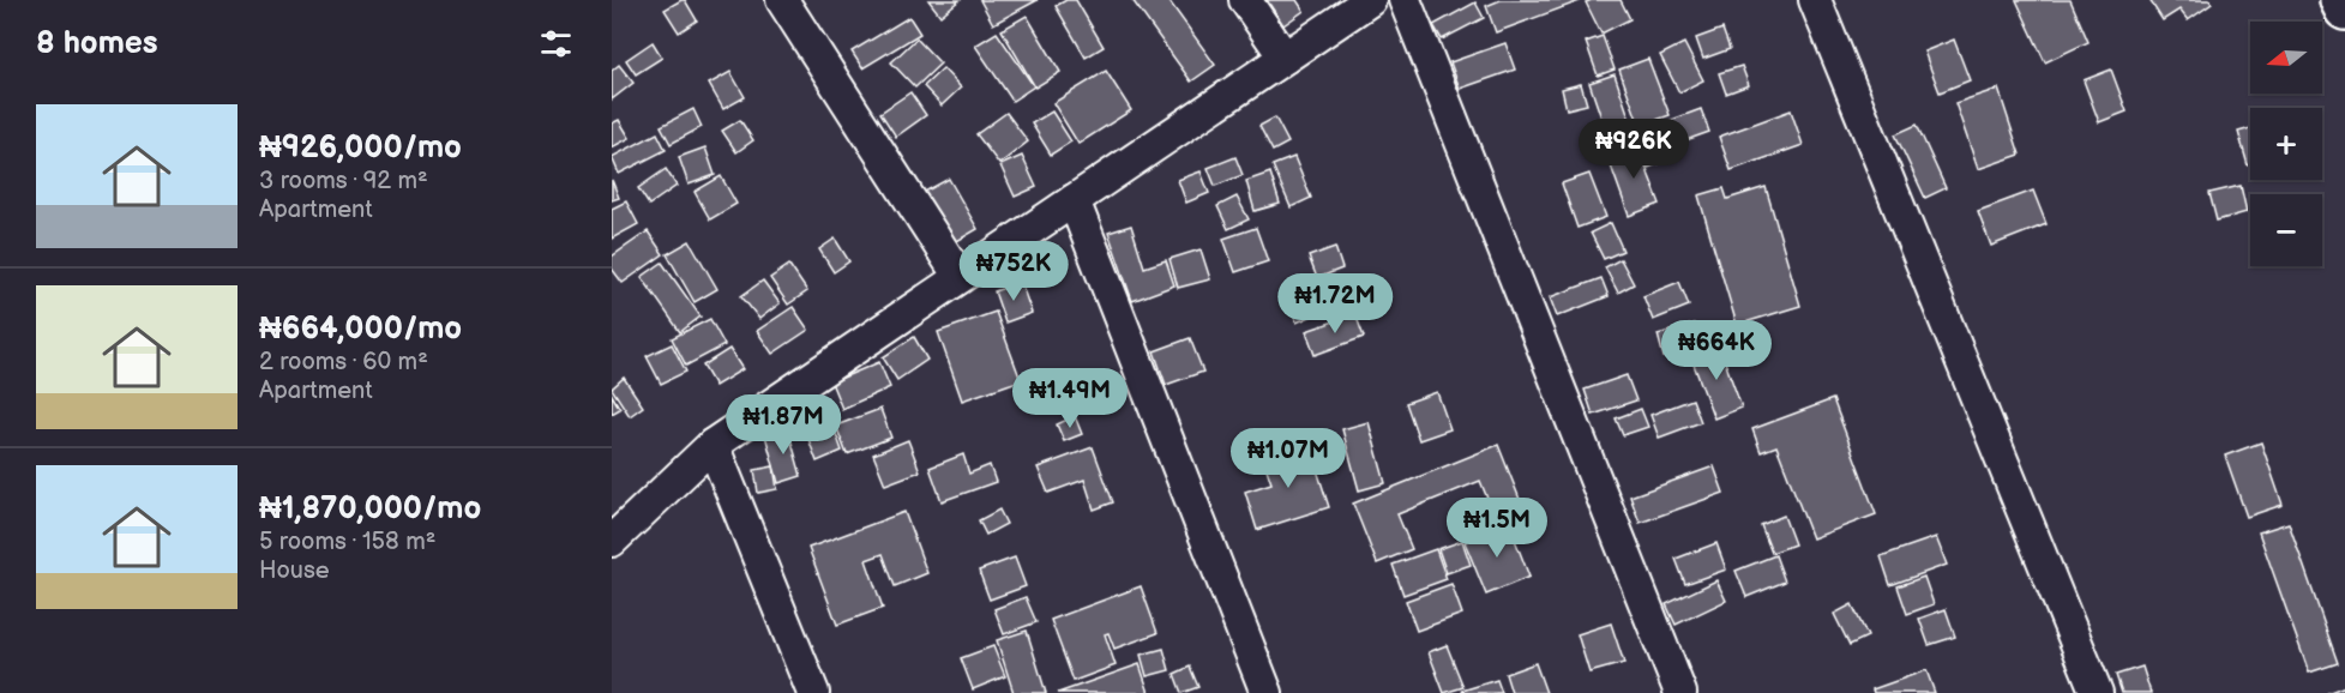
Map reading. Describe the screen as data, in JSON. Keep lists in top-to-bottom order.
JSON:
{
  "north": "left",
  "page": {
    "heading": "8 homes",
    "map_buttons": ["+", "−"],
    "list": [
      {
        "name": "₦926,000/mo",
        "note": "3 rooms · 92 m² · Apartment"
      },
      {
        "name": "₦664,000/mo",
        "note": "2 rooms · 60 m² · Apartment"
      },
      {
        "name": "₦1,870,000/mo",
        "note": "5 rooms · 158 m² · House"
      }
    ],
    "price": [
      "₦926K",
      "₦752K",
      "₦1.72M",
      "₦664K",
      "₦1.49M",
      "₦1.87M",
      "₦1.07M",
      "₦1.5M"
    ]
  }
}
